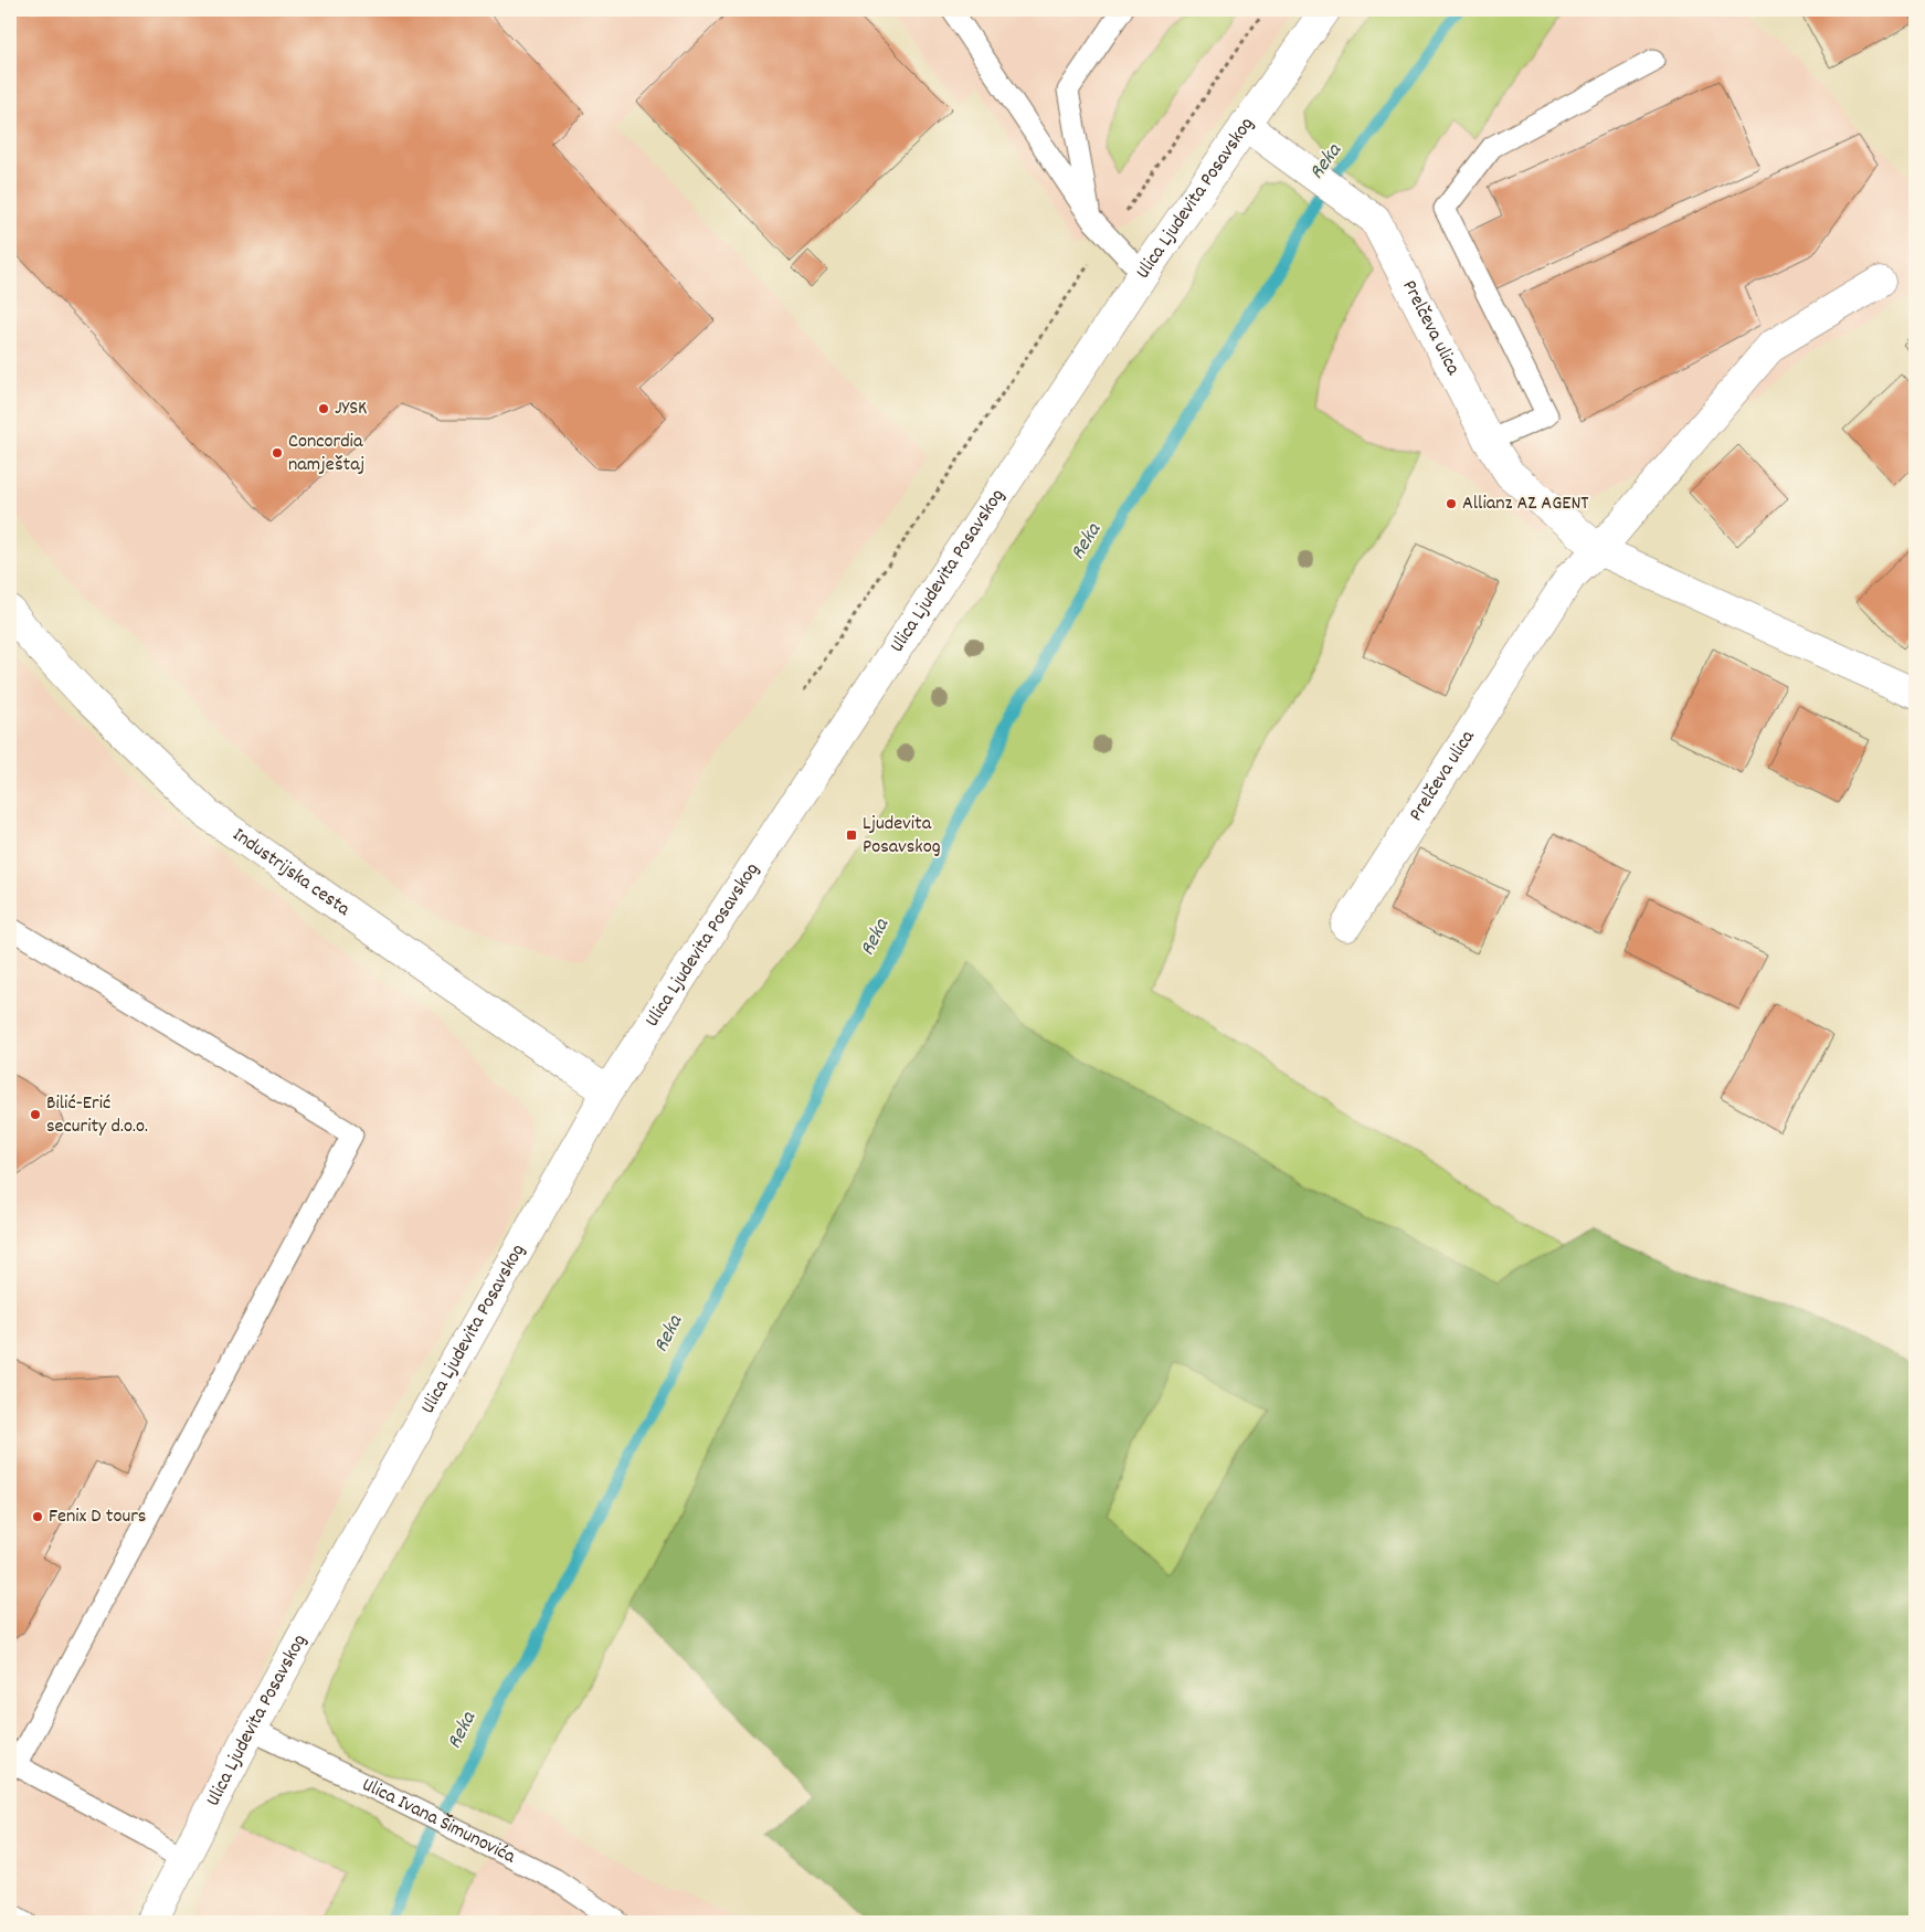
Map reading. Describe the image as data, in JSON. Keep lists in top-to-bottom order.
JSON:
{
  "streets": {
    "street": ["Ulica Ljudevita Posavskog", "Prelčeva ulica", "Industrijska cesta"],
    "lane": ["Ulica Ivana Šimunovića"]
  },
  "crossings": [
    ["Ulica Ljudevita Posavskog", "Prelčeva ulica"],
    ["Ulica Ljudevita Posavskog", "Industrijska cesta"],
    ["Ulica Ljudevita Posavskog", "Ulica Ivana Šimunovića"]
  ],
  "water": ["Reka"],
  "places": {
    "other": [
      "JYSK",
      "Concordia namještaj",
      "Allianz AZ AGENT",
      "Bilić-Erić security d.o.o.",
      "Fenix D tours"
    ],
    "transit": ["Ljudevita Posavskog"]
  }
}
